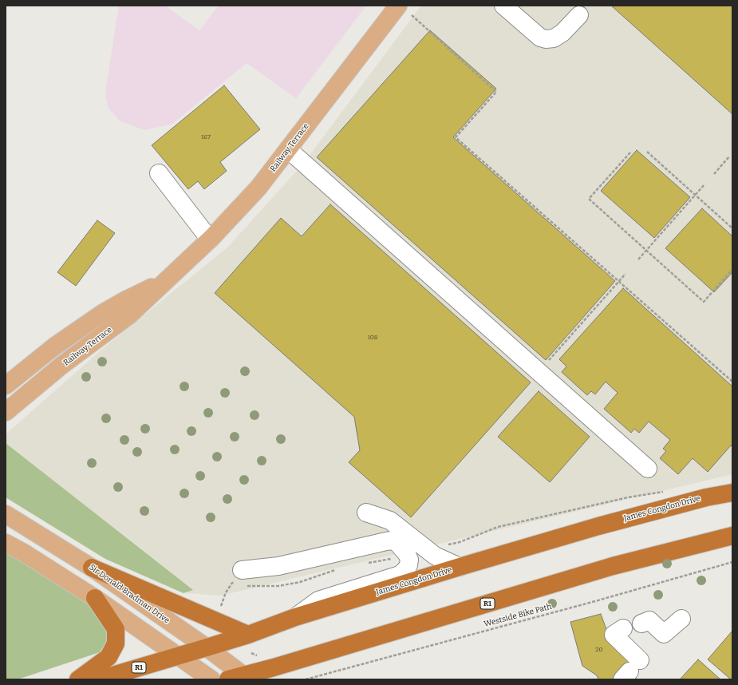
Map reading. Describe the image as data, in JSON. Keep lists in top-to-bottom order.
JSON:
{
  "streets": {
    "highway": ["James Congdon Drive", "R1"],
    "main road": ["Railway Terrace", "Sir Donald Bradman Drive"],
    "path": ["Westside Bike Path"]
  },
  "crossings": [
    ["James Congdon Drive", "Sir Donald Bradman Drive"],
    ["Sir Donald Bradman Drive", "R1"]
  ],
  "house_numbers": ["167", "108", "20"]
}
